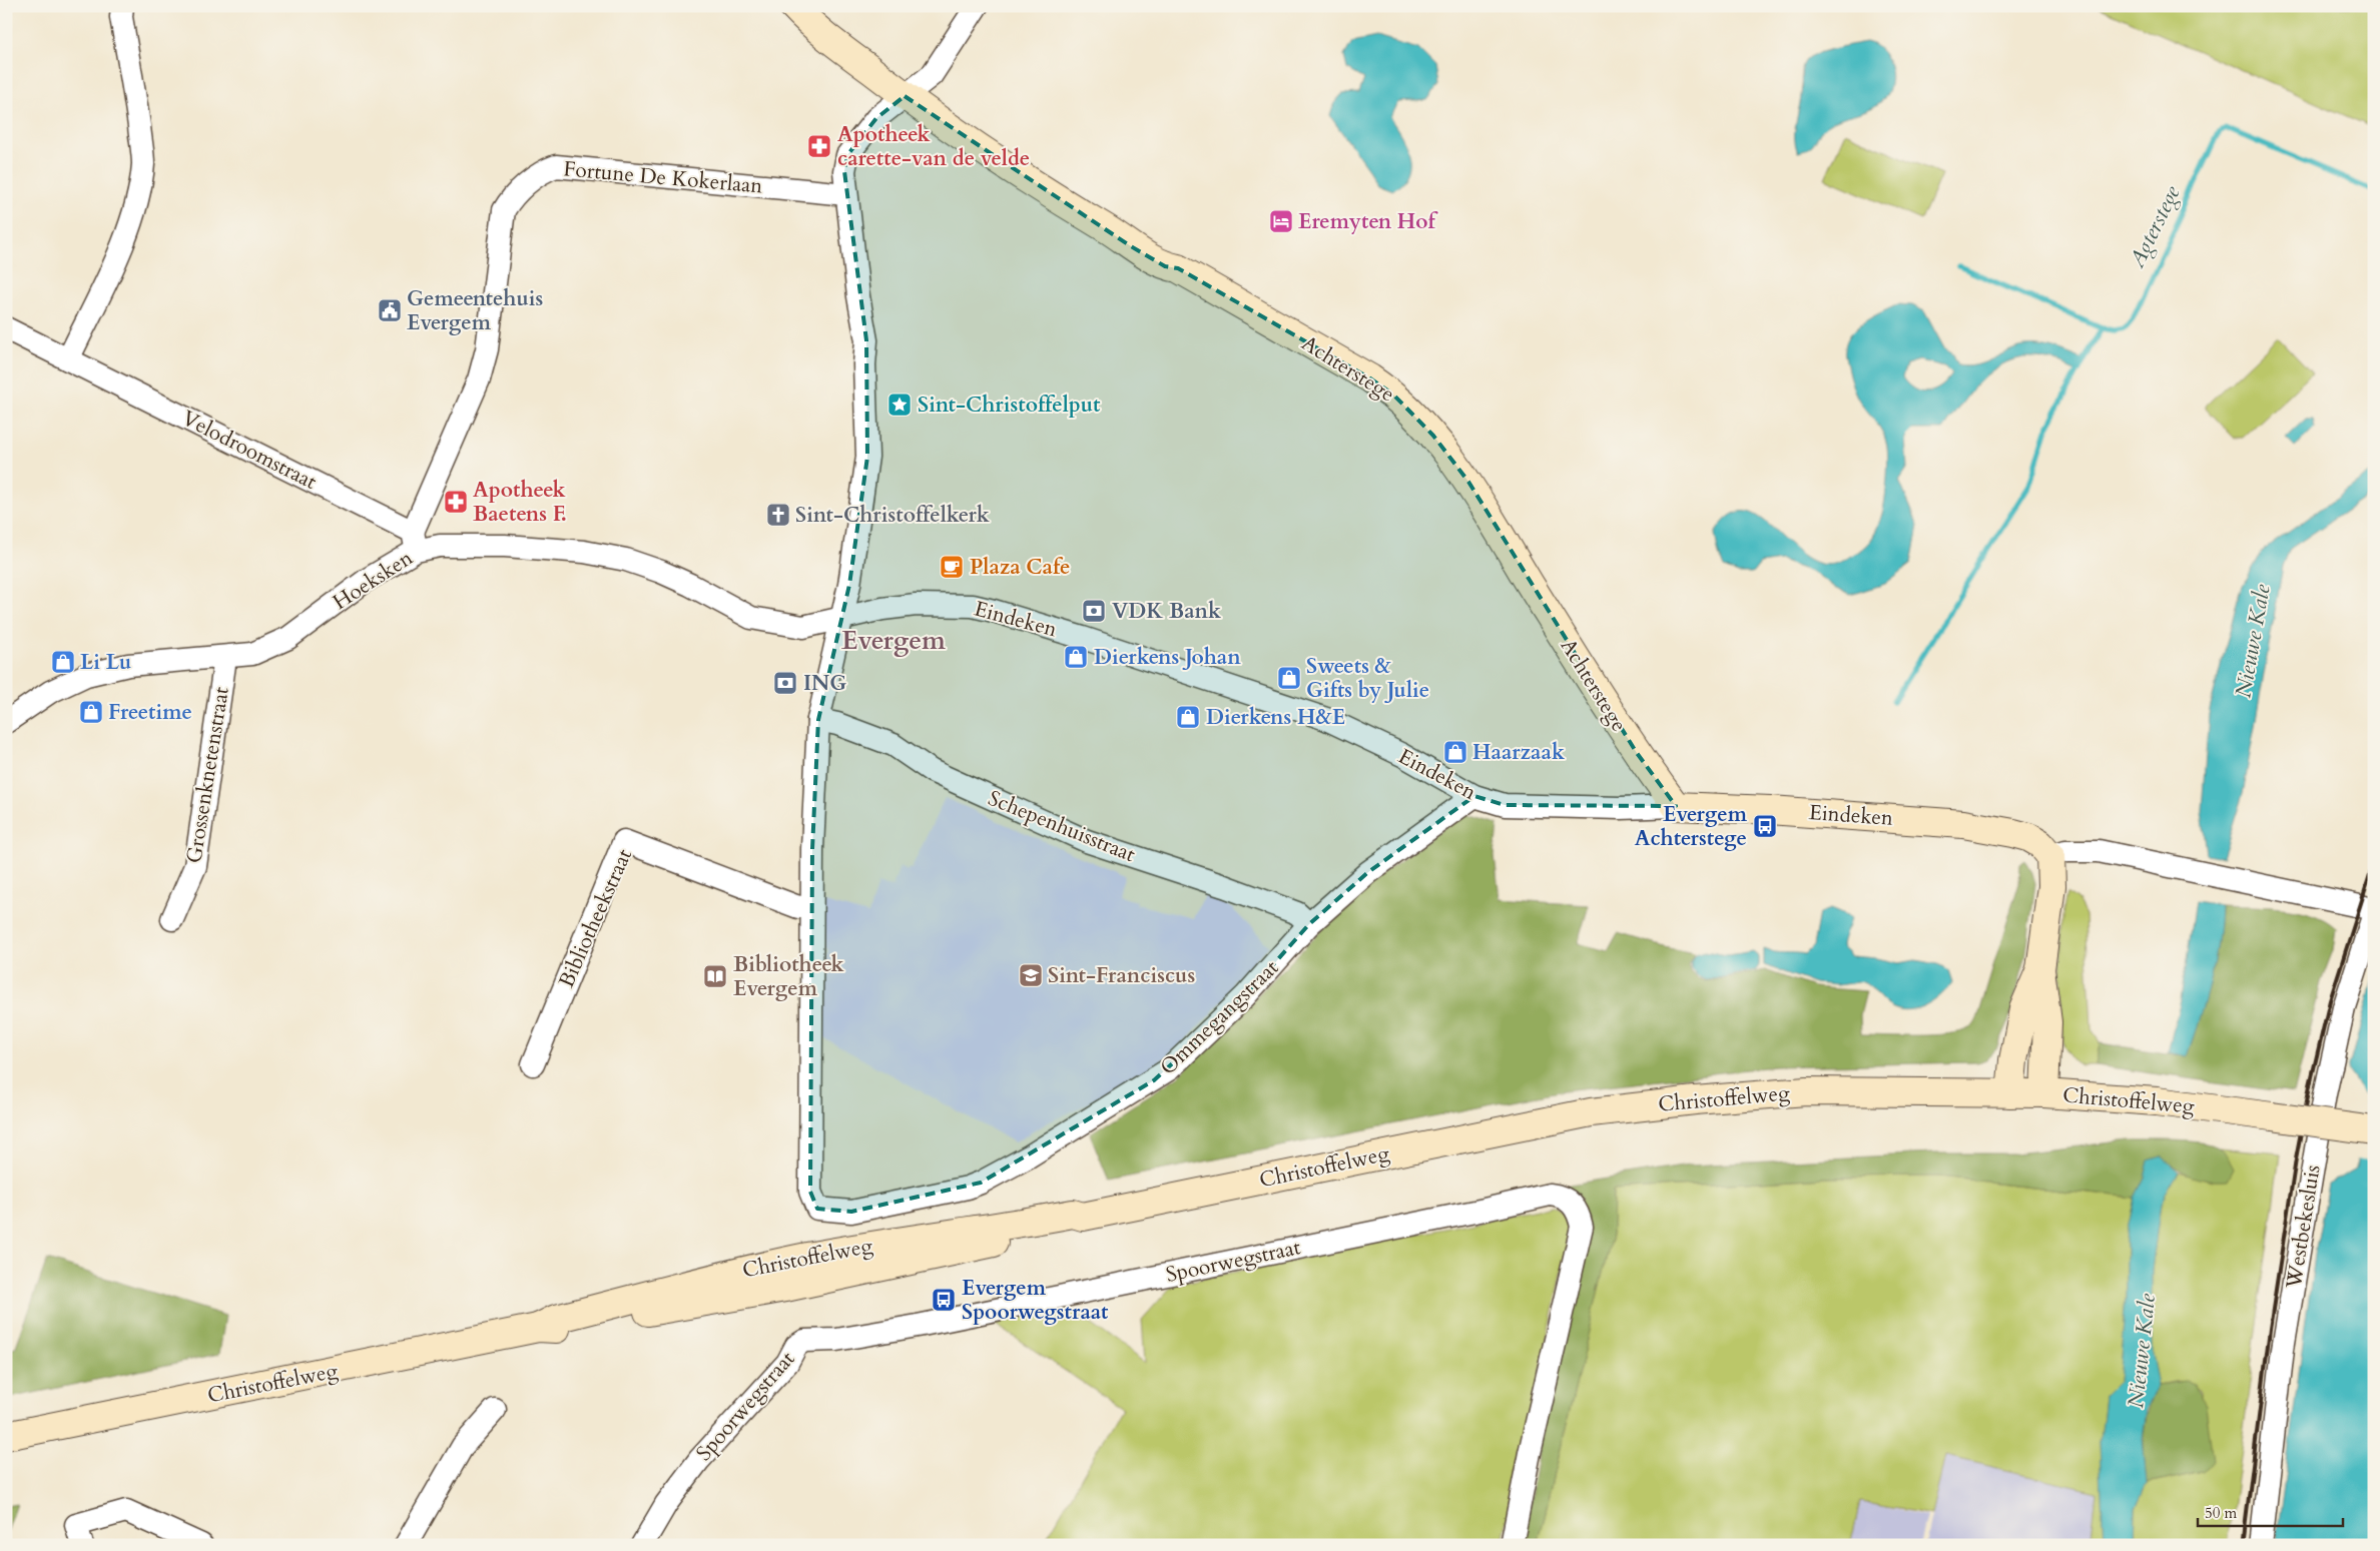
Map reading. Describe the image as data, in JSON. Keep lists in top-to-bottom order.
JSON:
{
  "streets": {
    "main road": ["Achterstege", "Eindeken", "Christoffelweg"],
    "street": [
      "Fortune De Kokerlaan",
      "Velodroomstraat",
      "Hoeksken",
      "Grossenknetenstraat",
      "Schepenhuisstraat",
      "Bibliotheekstraat",
      "Ommegangstraat",
      "Westbekesluis",
      "Spoorwegstraat"
    ]
  },
  "crossings": [
    ["Fortune De Kokerlaan", "Velodroomstraat"],
    ["Fortune De Kokerlaan", "Hoeksken"],
    ["Achterstege", "Eindeken"],
    ["Velodroomstraat", "Hoeksken"],
    ["Hoeksken", "Eindeken"],
    ["Hoeksken", "Grossenknetenstraat"],
    ["Eindeken", "Ommegangstraat"],
    ["Schepenhuisstraat", "Ommegangstraat"],
    ["Bibliotheekstraat", "Ommegangstraat"]
  ],
  "districts": ["Evergem"],
  "water": ["Agterstege", "Nieuwe Kale"],
  "places": {
    "pharmacy": ["Apotheek carette-van de velde", "Apotheek Baetens F."],
    "hotel": ["Eremyten Hof"],
    "public building": ["Gemeentehuis Evergem"],
    "place": ["Sint-Christoffelput"],
    "church": ["Sint-Christoffelkerk"],
    "cafe": ["Plaza Cafe"],
    "bank": ["VDK Bank", "ING"],
    "shop": [
      "Dierkens Johan",
      "Li Lu",
      "Sweets & Gifts by Julie",
      "Freetime",
      "Dierkens H&E",
      "Haarzaak"
    ],
    "bus stop": ["Evergem Achterstege", "Evergem Spoorwegstraat"],
    "school or university": ["Sint-Franciscus"],
    "library": ["Bibliotheek Evergem"]
  },
  "scale_bar": "50 m"
}
